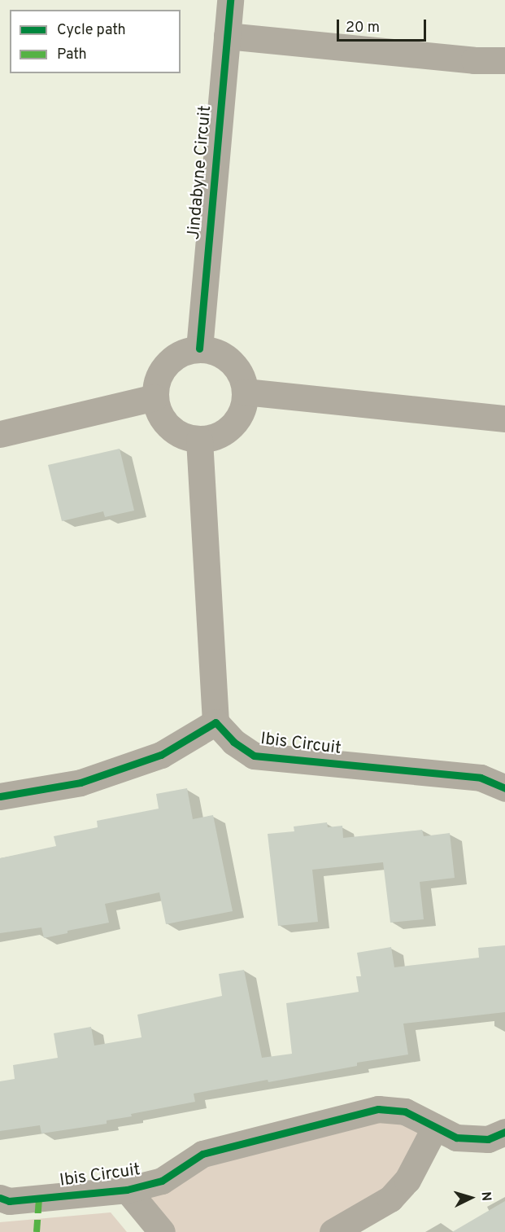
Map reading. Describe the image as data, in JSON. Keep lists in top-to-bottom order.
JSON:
{
  "streets": {
    "street": ["Jindabyne Circuit", "Ibis Circuit"]
  },
  "legend": ["Cycle path", "Path"],
  "scale_bar": "20 m",
  "north": "right"
}
